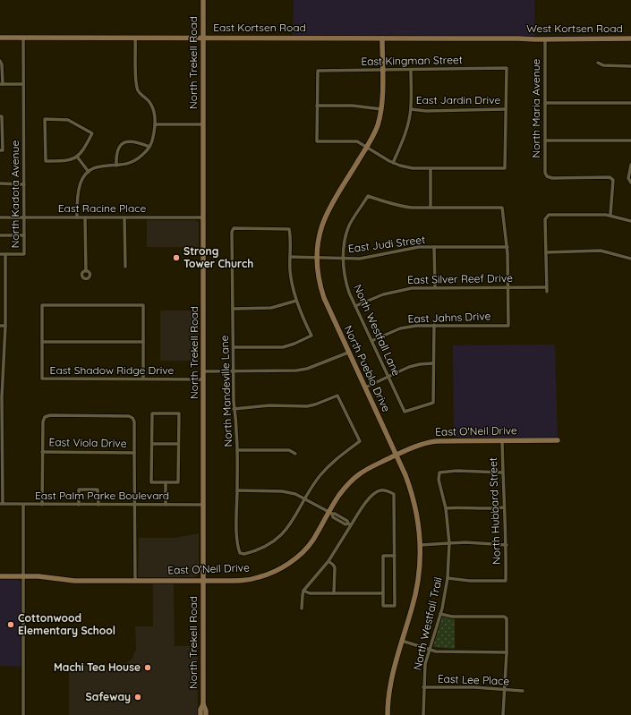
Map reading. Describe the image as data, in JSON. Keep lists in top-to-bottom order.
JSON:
{
  "streets": {
    "street": [
      "East Kortsen Road",
      "West Kortsen Road",
      "East Kingman Street",
      "North Trekell Road",
      "East Jardin Drive",
      "North Maria Avenue",
      "North Kadota Avenue",
      "East Racine Place",
      "East Judi Street",
      "East Silver Reef Drive",
      "East Jahns Drive",
      "North Westfall Lane",
      "North Pueblo Drive",
      "East Shadow Ridge Drive",
      "North Mandeville Lane",
      "East O'Neil Drive",
      "East Viola Drive",
      "East Palm Parke Boulevard",
      "North Hubbard Street",
      "North Westfall Trail",
      "East Lee Place"
    ]
  },
  "crossings": [
    ["East Kortsen Road", "West Kortsen Road"],
    ["East Kortsen Road", "North Trekell Road"],
    ["East Kortsen Road", "North Kadota Avenue"],
    ["East Kortsen Road", "North Pueblo Drive"],
    ["West Kortsen Road", "North Maria Avenue"],
    ["East Kingman Street", "East Jardin Drive"],
    ["East Kingman Street", "North Pueblo Drive"],
    ["North Trekell Road", "East Racine Place"],
    ["North Trekell Road", "East Shadow Ridge Drive"],
    ["North Trekell Road", "East O'Neil Drive"],
    ["North Trekell Road", "East Palm Parke Boulevard"],
    ["North Kadota Avenue", "East Racine Place"],
    ["North Kadota Avenue", "East Palm Parke Boulevard"],
    ["East Judi Street", "North Westfall Lane"],
    ["East Judi Street", "North Pueblo Drive"],
    ["East Judi Street", "North Mandeville Lane"],
    ["East Silver Reef Drive", "East Jahns Drive"],
    ["East Silver Reef Drive", "North Westfall Lane"],
    ["East Jahns Drive", "North Westfall Lane"],
    ["North Pueblo Drive", "East O'Neil Drive"],
    ["East O'Neil Drive", "North Hubbard Street"],
    ["North Hubbard Street", "North Westfall Trail"],
    ["North Westfall Trail", "East Lee Place"]
  ],
  "places": [
    "Strong Tower Church",
    "Cottonwood Elementary School",
    "Machi Tea House",
    "Safeway"
  ]
}
